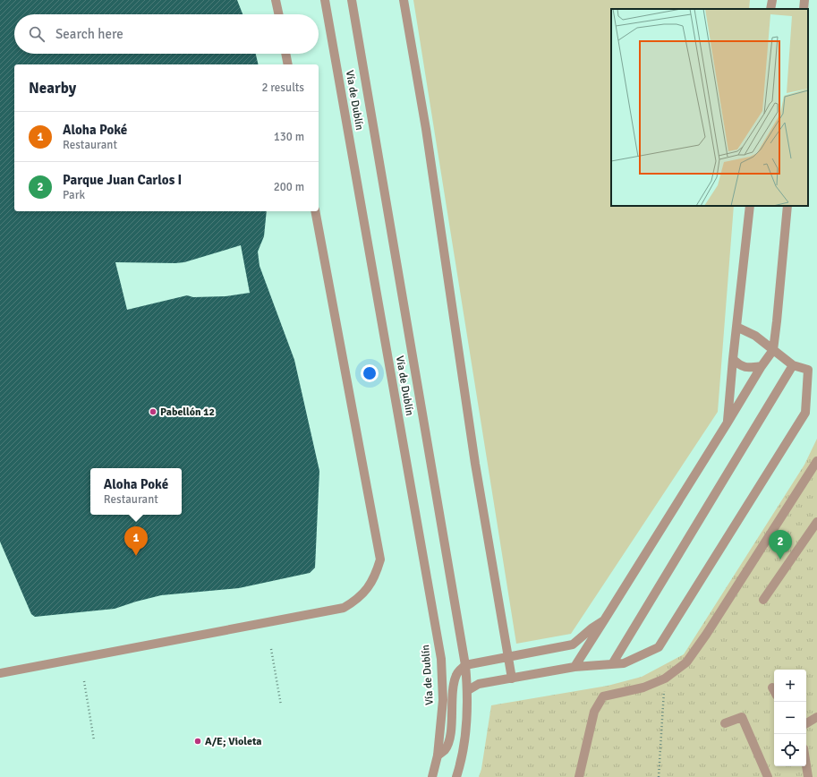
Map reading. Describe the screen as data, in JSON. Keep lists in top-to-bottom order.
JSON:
{
  "streets": {
    "street": ["Vía de Dublín"]
  },
  "places": ["Pabellón 12", "A/E; Violeta"],
  "page": {
    "search": "Search here",
    "heading": ["Nearby", "2 results"],
    "list": [
      {
        "mark": "1",
        "name": "Aloha Poké",
        "note": "Restaurant",
        "value": "130 m"
      },
      {
        "mark": "2",
        "name": "Parque Juan Carlos I",
        "note": "Park",
        "value": "200 m"
      }
    ],
    "popup": ["Aloha Poké", "Restaurant"],
    "pins": ["1", "2"],
    "map_buttons": ["+", "−"]
  }
}
